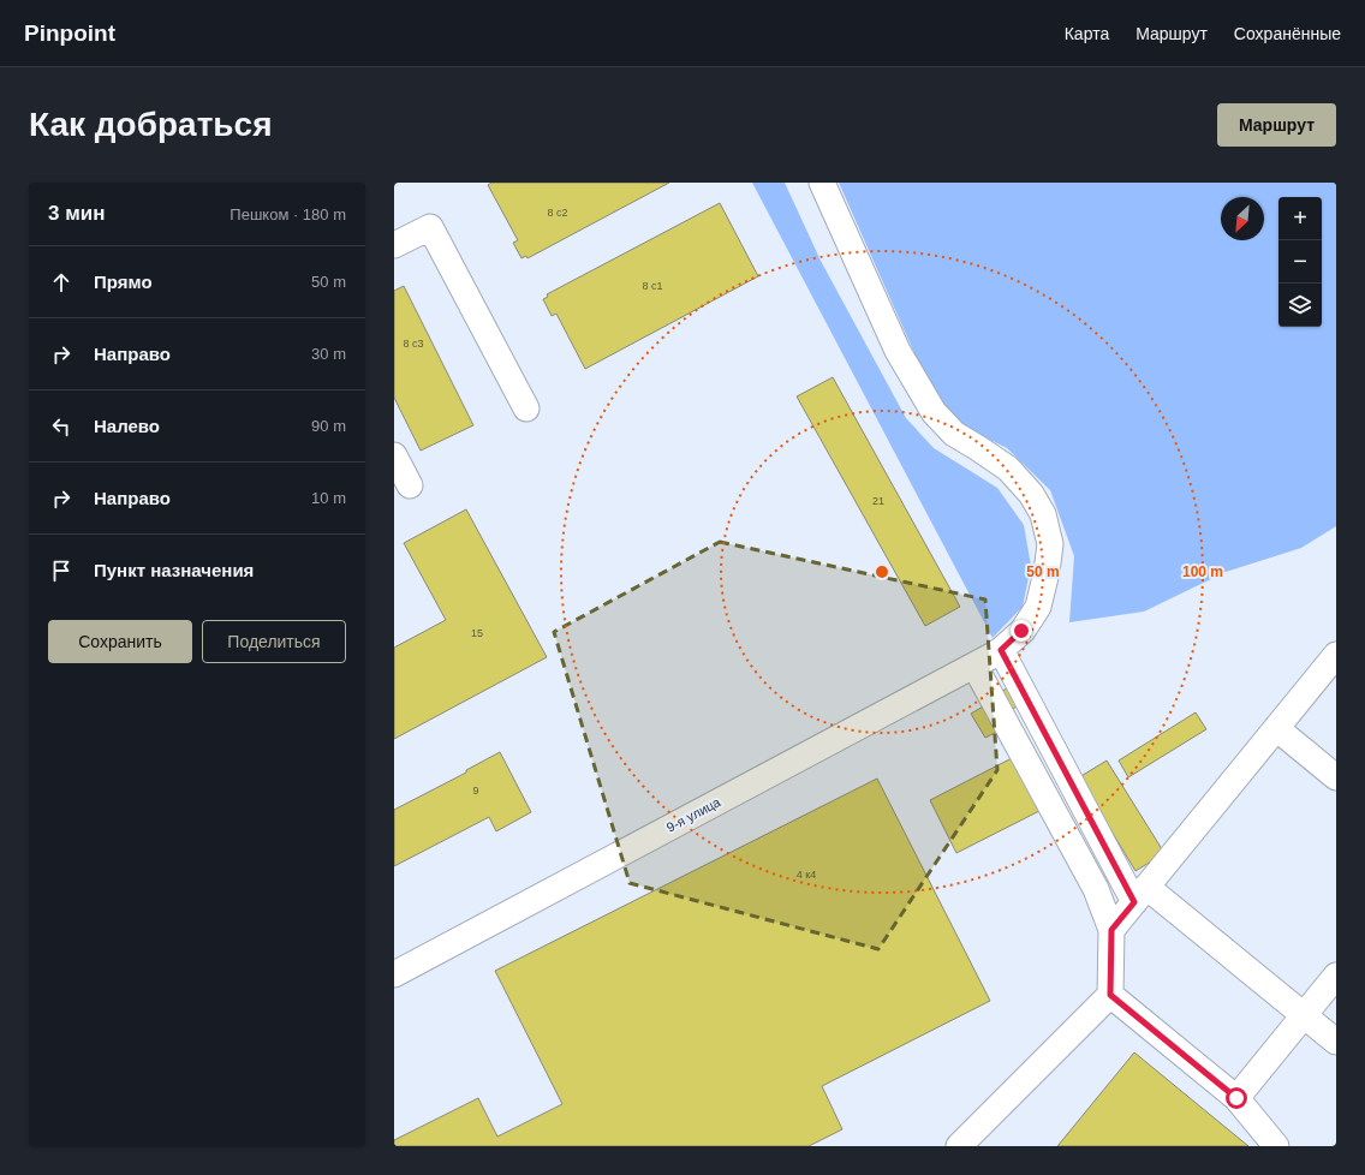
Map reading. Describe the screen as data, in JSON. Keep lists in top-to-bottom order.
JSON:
{
  "streets": {
    "street": ["9-я улица"]
  },
  "house_numbers": [
    "8 с2",
    "8 с1",
    "8 с3",
    "21",
    "15",
    "9",
    "4 к4"
  ],
  "north": "bottom left",
  "page": {
    "header": "Pinpoint",
    "nav": ["Карта", "Маршрут", "Сохранённые"],
    "buttons": [
      "Маршрут",
      ["Сохранить", "Поделиться"]
    ],
    "title": "Как добраться",
    "heading": ["3 мин", "Пешком · 180 m"],
    "map_buttons": ["+", "−"],
    "list": [
      ["Прямо", "50 m"],
      ["Направо", "30 m"],
      ["Налево", "90 m"],
      ["Направо", "10 m"],
      "Пункт назначения"
    ]
  },
  "rings": ["50 m", "100 m"]
}
